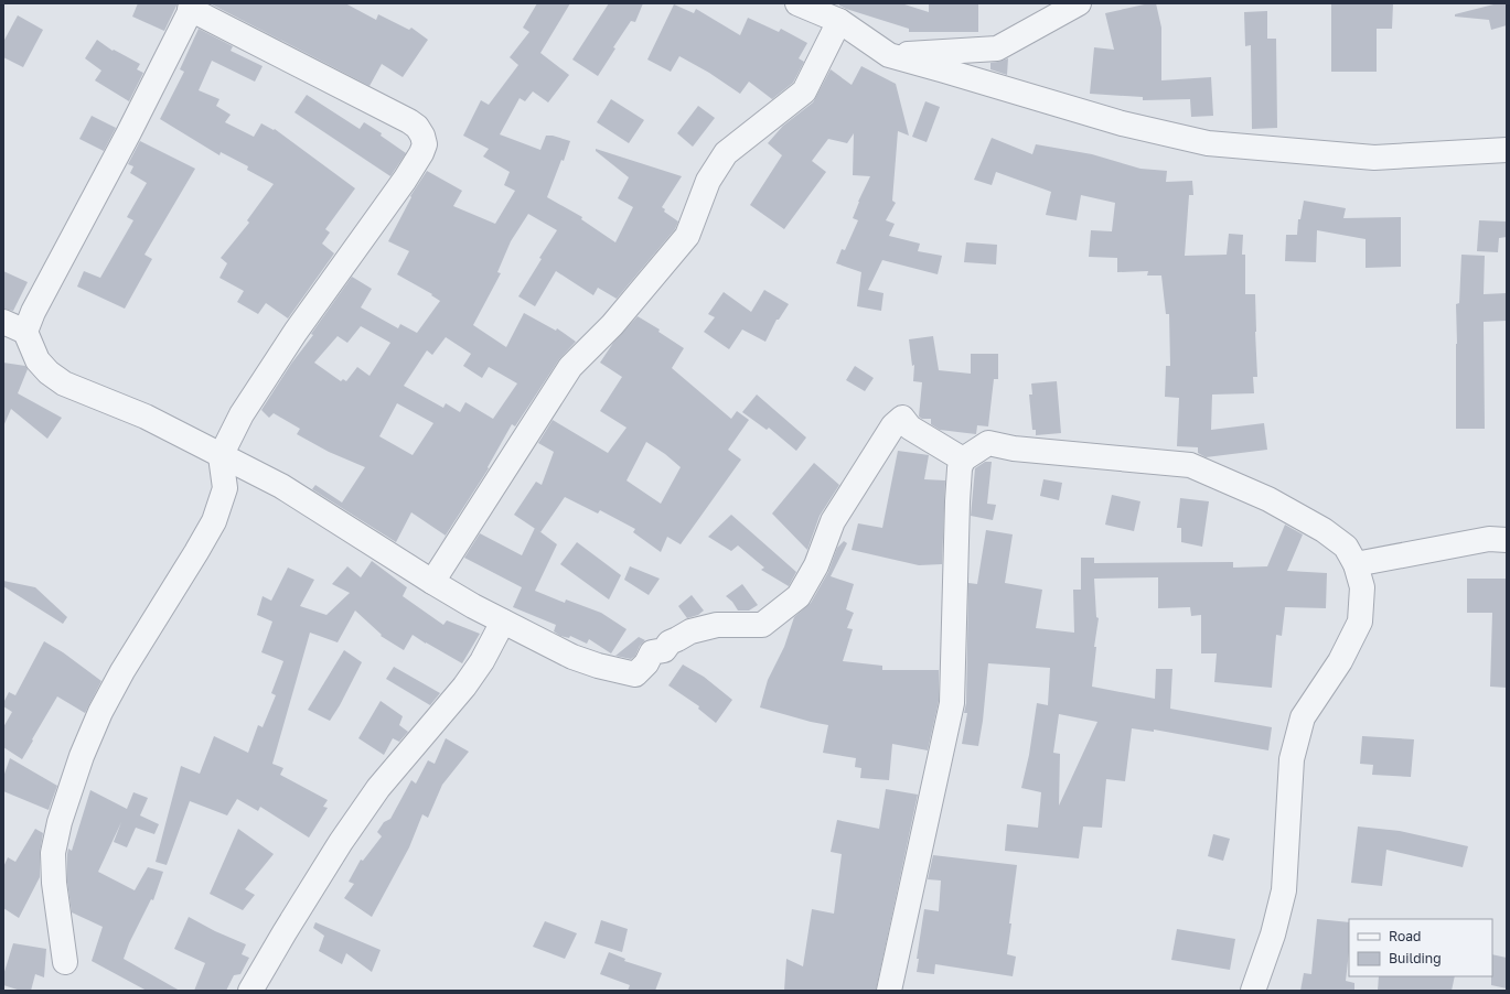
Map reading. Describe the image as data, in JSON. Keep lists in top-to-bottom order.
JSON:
{
  "legend": ["Road", "Building"]
}
